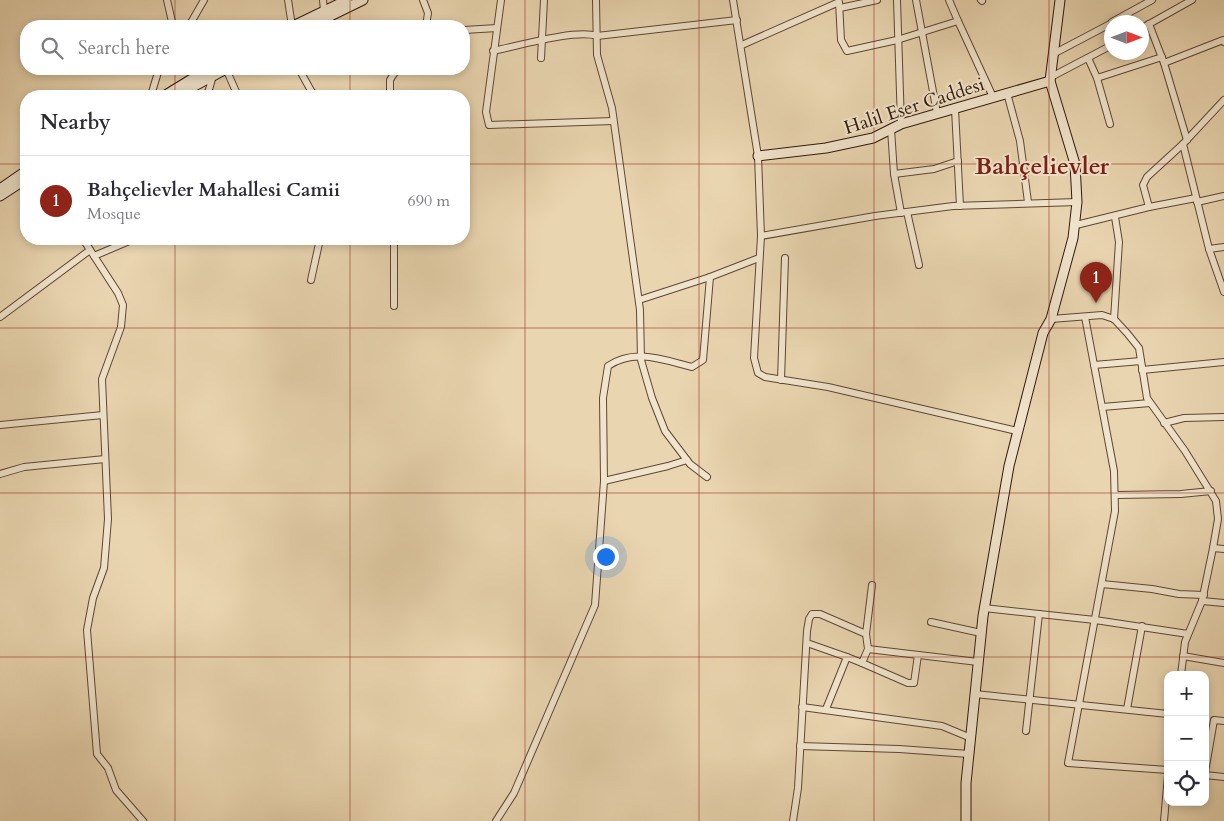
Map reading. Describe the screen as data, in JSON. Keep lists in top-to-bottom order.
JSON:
{
  "streets": {
    "street": ["Halil Eser Caddesi"]
  },
  "districts": ["Bahçelievler"],
  "north": "right",
  "page": {
    "search": "Search here",
    "heading": "Nearby",
    "list": [
      {
        "mark": "1",
        "name": "Bahçelievler Mahallesi Camii",
        "note": "Mosque",
        "value": "690 m"
      }
    ],
    "pins": "1",
    "map_buttons": ["+", "−"]
  }
}
